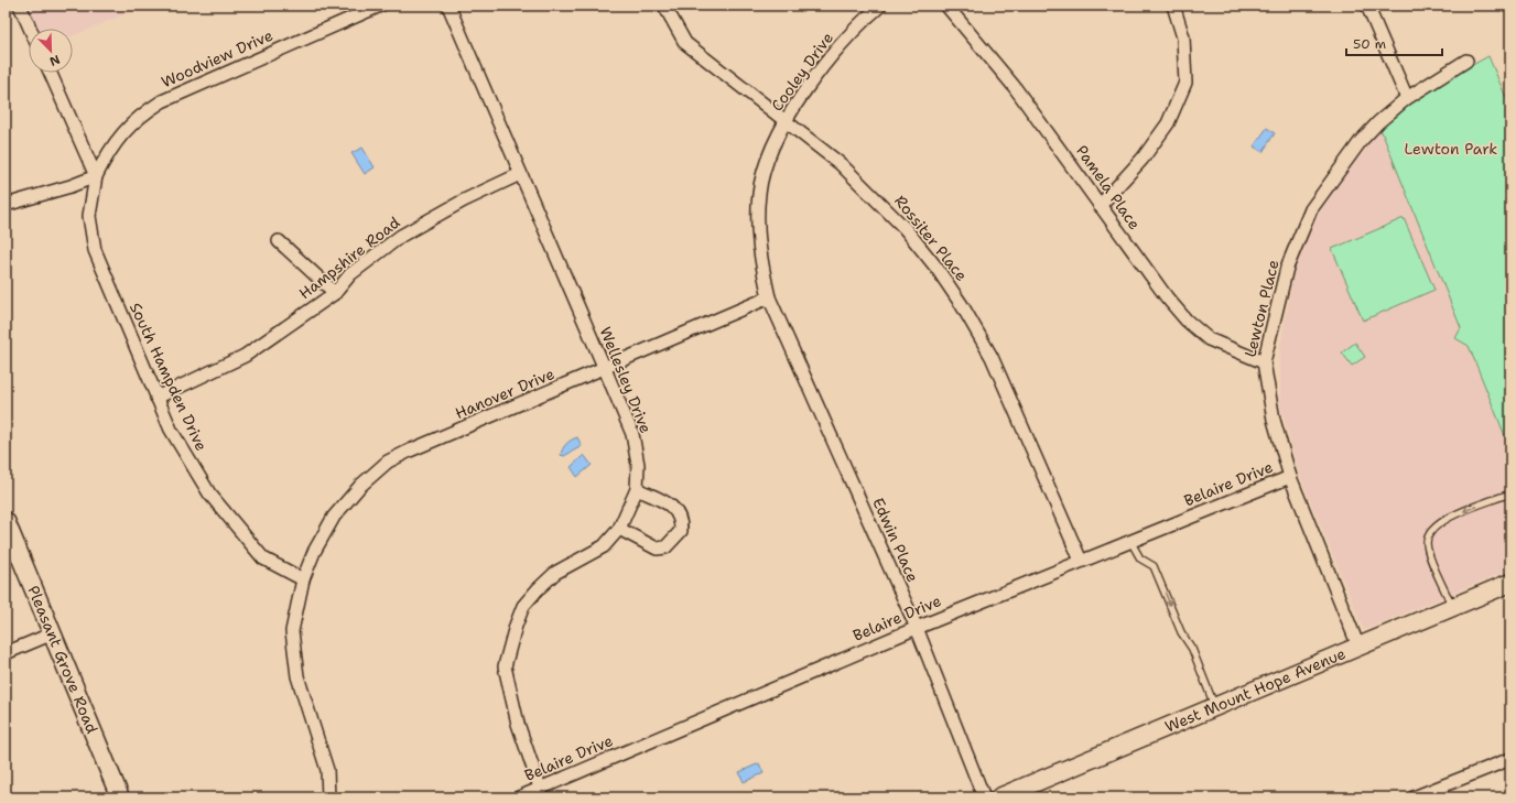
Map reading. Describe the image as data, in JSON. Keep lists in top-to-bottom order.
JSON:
{
  "streets": {
    "street": [
      "Woodview Drive",
      "Cooley Drive",
      "Pamela Place",
      "Rossiter Place",
      "Hampshire Road",
      "Lewton Place",
      "South Hampden Drive",
      "Wellesley Drive",
      "Hanover Drive",
      "Belaire Drive",
      "Edwin Place",
      "Pleasant Grove Road",
      "West Mount Hope Avenue"
    ]
  },
  "crossings": [
    ["Woodview Drive", "South Hampden Drive"],
    ["Cooley Drive", "Rossiter Place"],
    ["Cooley Drive", "Hanover Drive"],
    ["Cooley Drive", "Edwin Place"],
    ["Pamela Place", "Lewton Place"],
    ["Rossiter Place", "Belaire Drive"],
    ["Hampshire Road", "South Hampden Drive"],
    ["Hampshire Road", "Wellesley Drive"],
    ["Lewton Place", "Belaire Drive"],
    ["Lewton Place", "West Mount Hope Avenue"],
    ["South Hampden Drive", "Hanover Drive"],
    ["Wellesley Drive", "Hanover Drive"],
    ["Wellesley Drive", "Belaire Drive"],
    ["Hanover Drive", "Edwin Place"],
    ["Belaire Drive", "Edwin Place"]
  ],
  "parks": ["Lewton Park"],
  "scale_bar": "50 m",
  "north": "bottom right"
}
